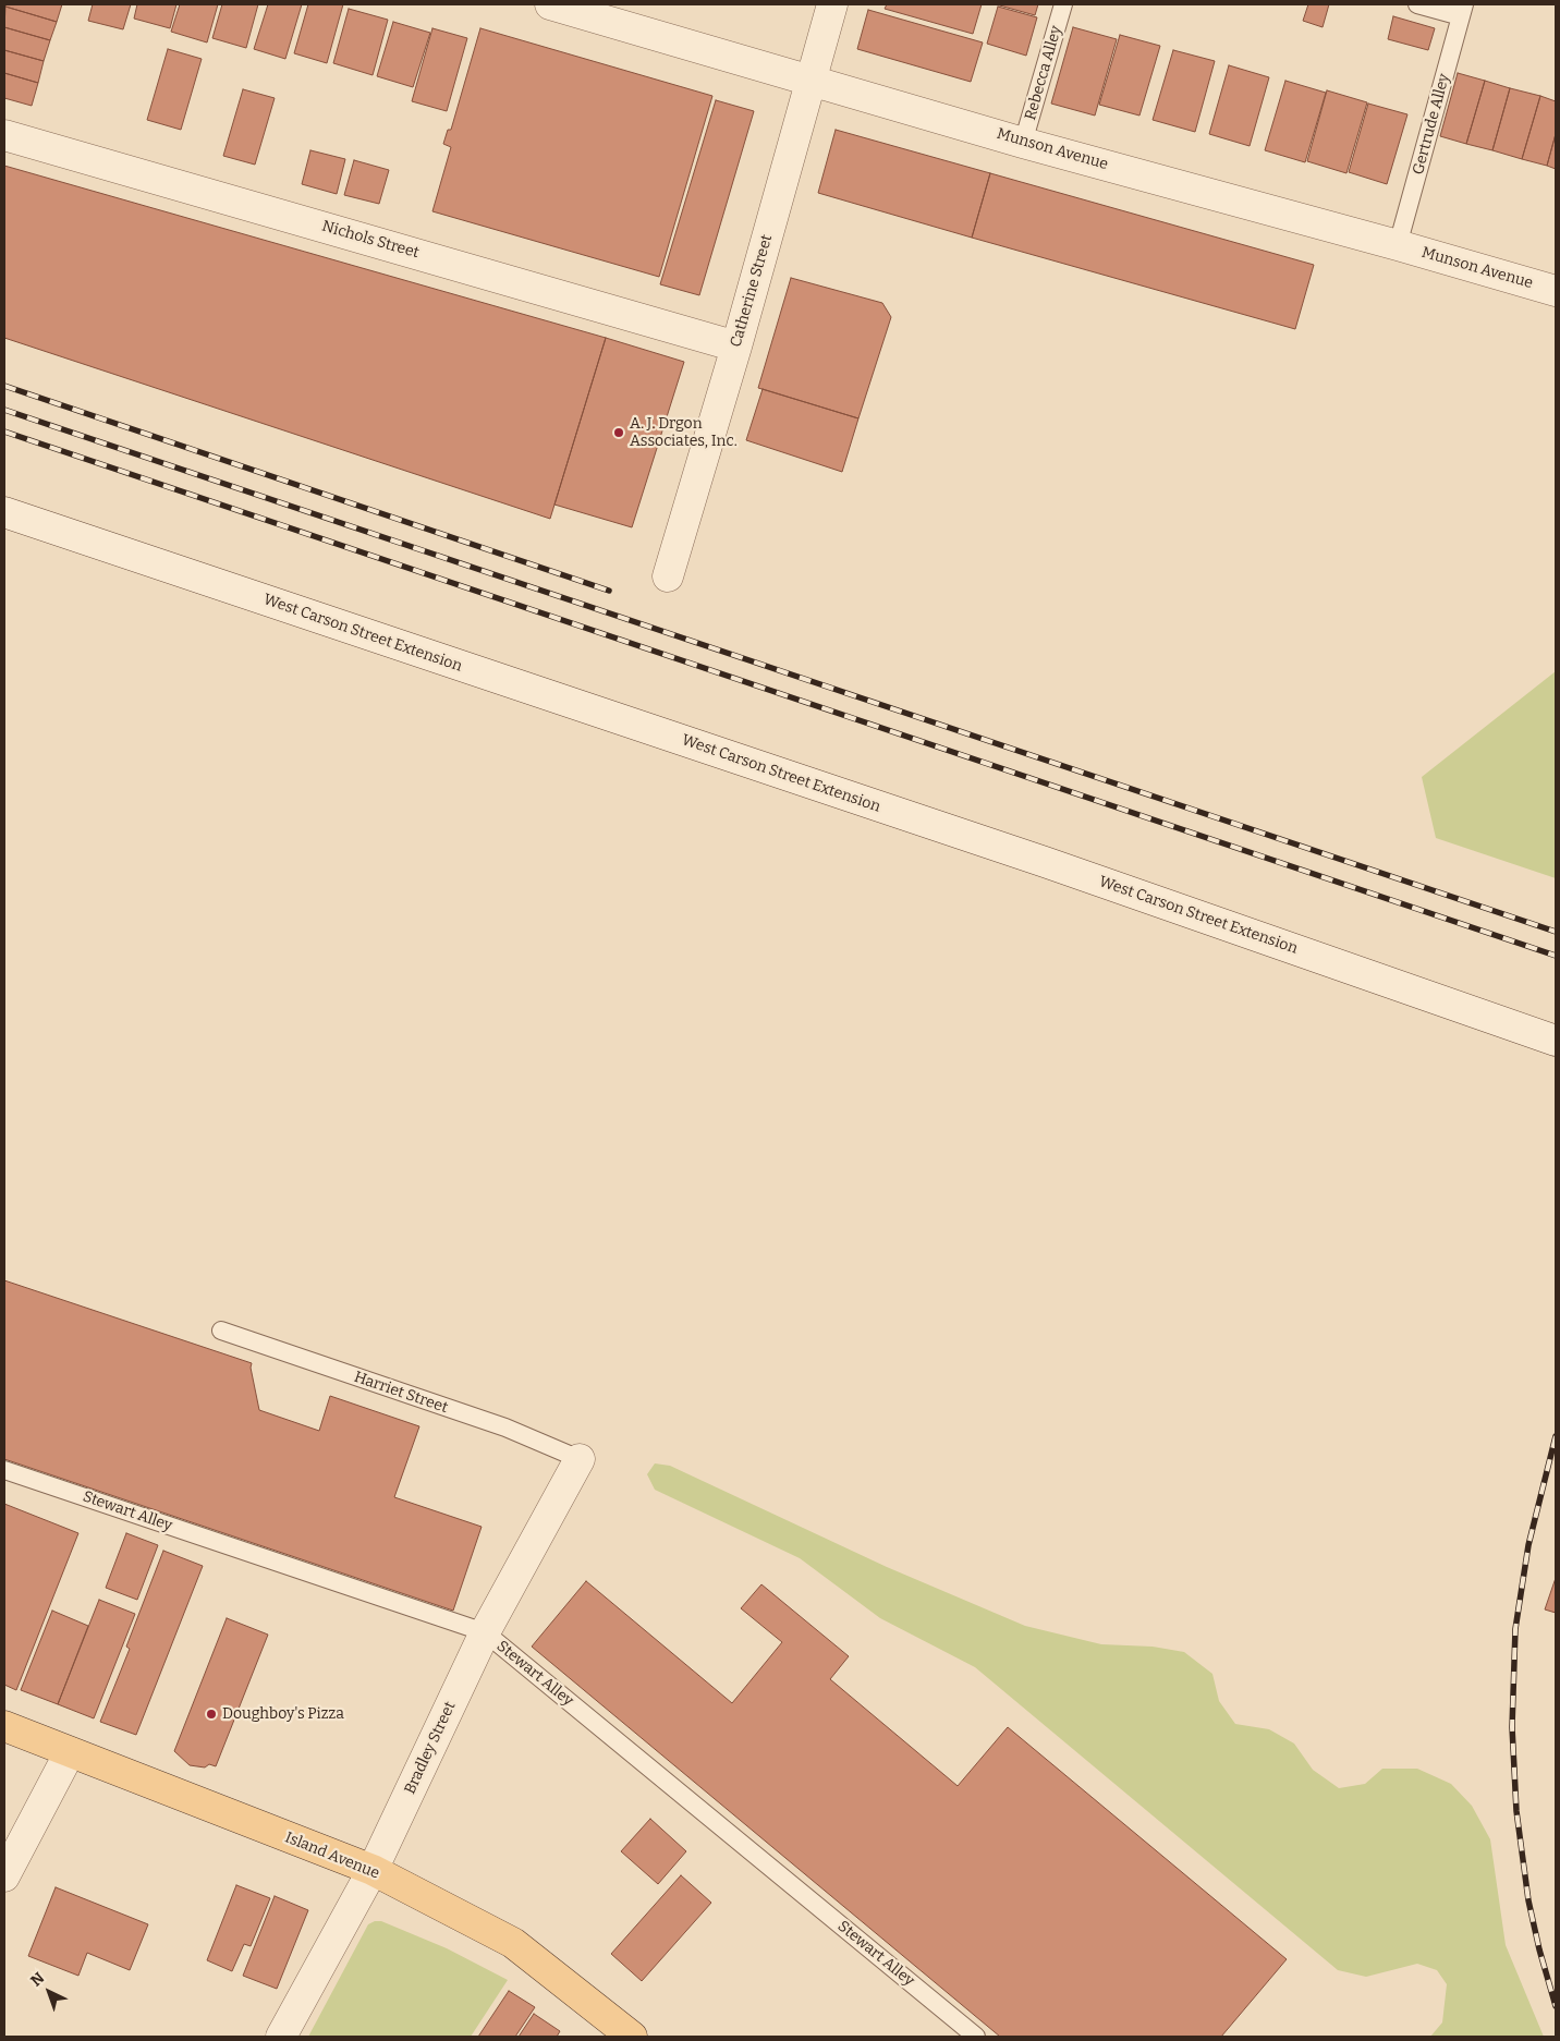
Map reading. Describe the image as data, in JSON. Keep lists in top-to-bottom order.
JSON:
{
  "streets": {
    "main road": ["Island Avenue"],
    "street": [
      "Munson Avenue",
      "Nichols Street",
      "Catherine Street",
      "West Carson Street Extension",
      "Bradley Street"
    ],
    "lane": [
      "Rebecca Alley",
      "Gertrude Alley",
      "Harriet Street",
      "Stewart Alley"
    ]
  },
  "crossings": [
    ["Rebecca Alley", "Munson Avenue"],
    ["Gertrude Alley", "Munson Avenue"],
    ["Munson Avenue", "Catherine Street"],
    ["Nichols Street", "Catherine Street"],
    ["Harriet Street", "Bradley Street"],
    ["Stewart Alley", "Bradley Street"],
    ["Bradley Street", "Island Avenue"]
  ],
  "places": ["A. J. Drgon Associates, Inc.", "Doughboy's Pizza"],
  "north": "top left"
}
